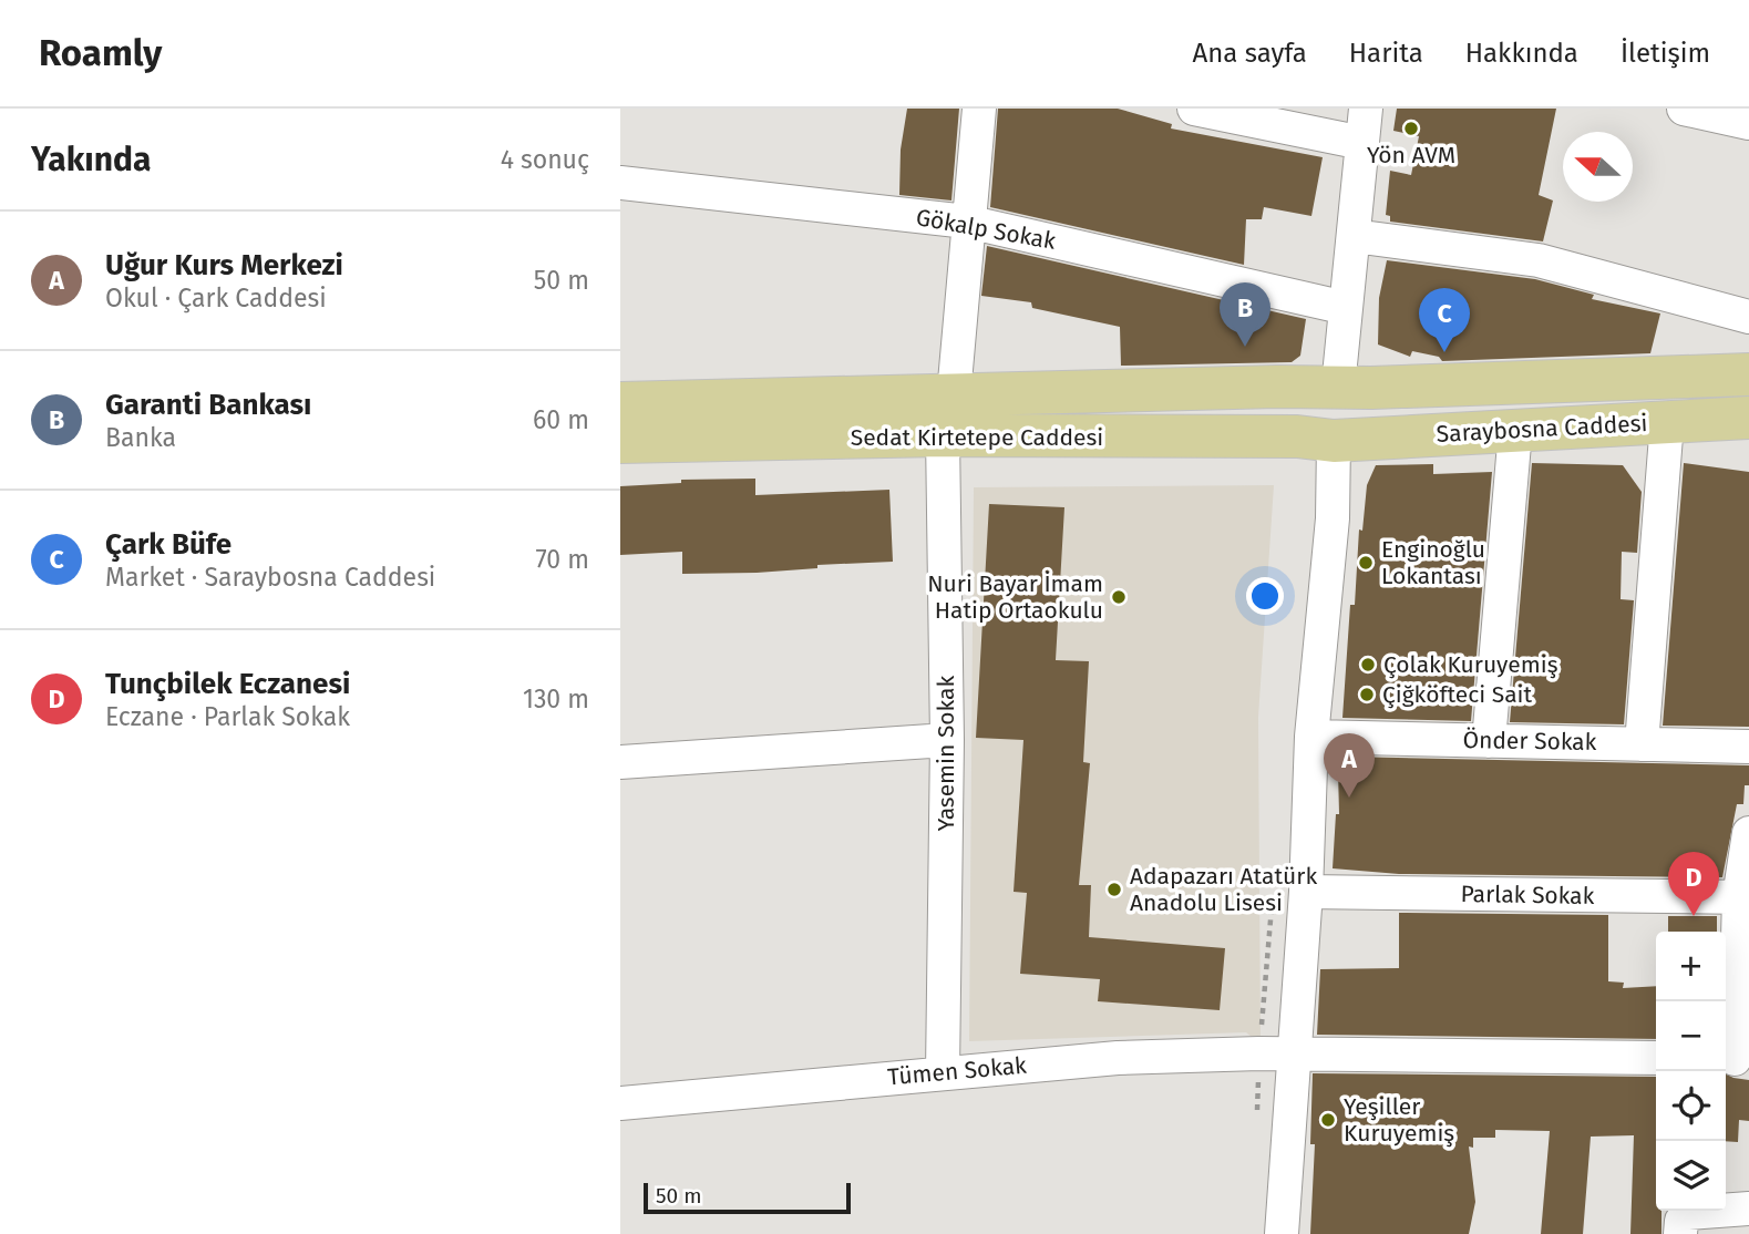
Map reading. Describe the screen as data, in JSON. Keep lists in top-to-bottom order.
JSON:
{
  "streets": {
    "main road": ["Saraybosna Caddesi", "Sedat Kirtetepe Caddesi"],
    "street": [
      "Gökalp Sokak",
      "Önder Sokak",
      "Yasemin Sokak",
      "Parlak Sokak",
      "Tümen Sokak"
    ]
  },
  "crossings": [
    ["Saraybosna Caddesi", "Sedat Kirtetepe Caddesi"],
    ["Sedat Kirtetepe Caddesi", "Yasemin Sokak"],
    ["Yasemin Sokak", "Tümen Sokak"]
  ],
  "places": [
    "Yön AVM",
    "Enginoğlu Lokantası",
    "Nuri Bayar İmam Hatip Ortaokulu",
    "Çolak Kuruyemiş",
    "Çiğköfteci Sait",
    "Adapazarı Atatürk Anadolu Lisesi",
    "Yeşiller Kuruyemiş"
  ],
  "scale_bar": "50 m",
  "north": "left",
  "page": {
    "header": "Roamly",
    "nav": [
      "Ana sayfa",
      "Harita",
      "Hakkında",
      "İletişim"
    ],
    "heading": ["Yakında", "4 sonuç"],
    "list": [
      {
        "mark": "A",
        "name": "Uğur Kurs Merkezi",
        "note": "Okul · Çark Caddesi",
        "value": "50 m"
      },
      {
        "mark": "B",
        "name": "Garanti Bankası",
        "note": "Banka",
        "value": "60 m"
      },
      {
        "mark": "C",
        "name": "Çark Büfe",
        "note": "Market · Saraybosna Caddesi",
        "value": "70 m"
      },
      {
        "mark": "D",
        "name": "Tunçbilek Eczanesi",
        "note": "Eczane · Parlak Sokak",
        "value": "130 m"
      }
    ],
    "pins": [
      "B",
      "C",
      "A",
      "D"
    ],
    "map_buttons": ["+", "−"],
    "scale": "50 m"
  }
}
